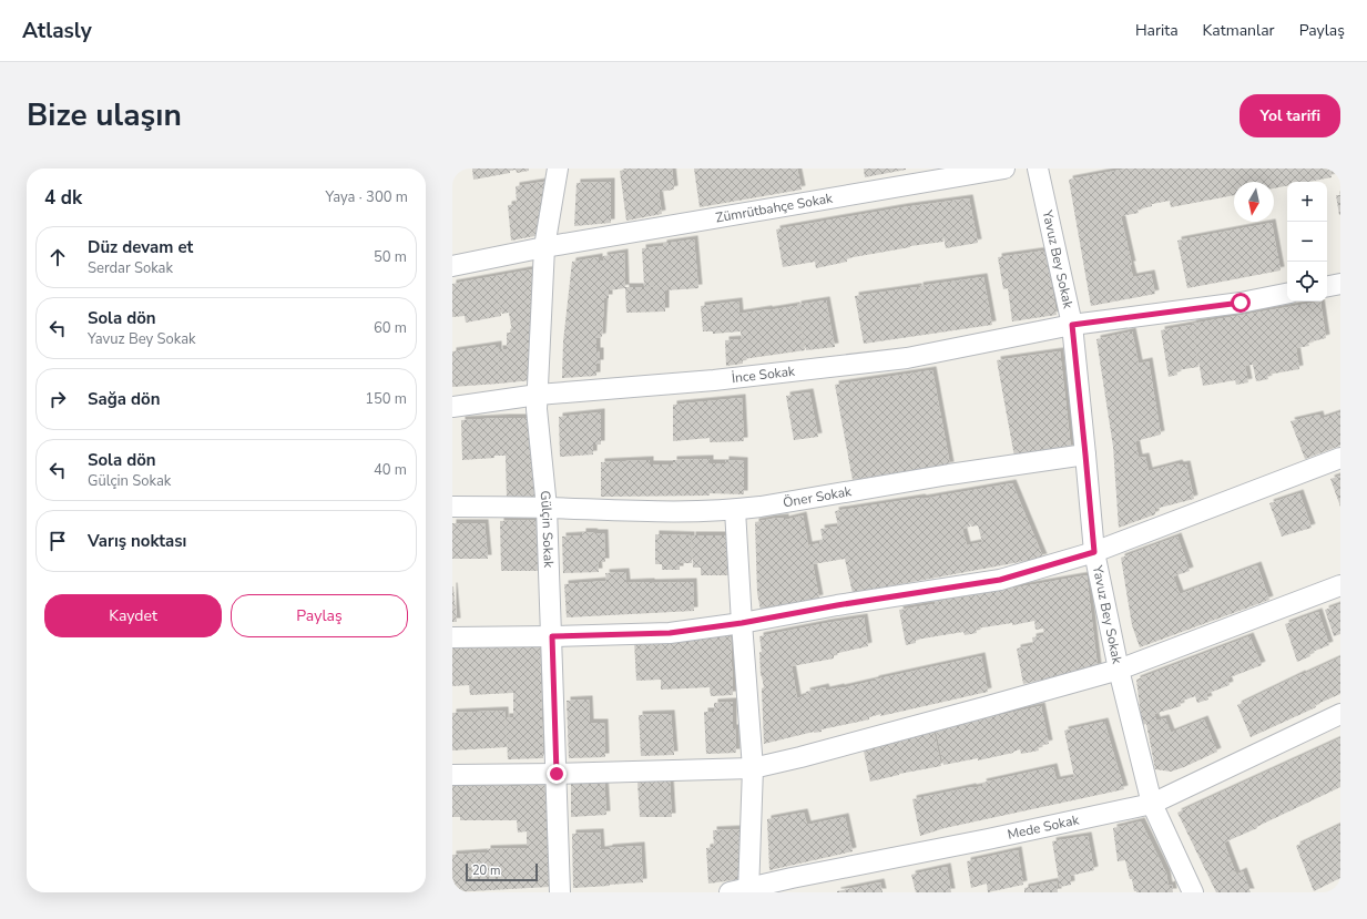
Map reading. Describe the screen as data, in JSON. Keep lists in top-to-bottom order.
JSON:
{
  "streets": {
    "street": [
      "Zümrütbahçe Sokak",
      "Yavuz Bey Sokak",
      "İnce Sokak",
      "Öner Sokak",
      "Gülçin Sokak",
      "Mede Sokak"
    ]
  },
  "crossings": [
    ["Zümrütbahçe Sokak", "Gülçin Sokak"],
    ["Yavuz Bey Sokak", "İnce Sokak"],
    ["Yavuz Bey Sokak", "Öner Sokak"],
    ["Yavuz Bey Sokak", "Mede Sokak"],
    ["İnce Sokak", "Gülçin Sokak"],
    ["Öner Sokak", "Gülçin Sokak"]
  ],
  "scale_bar": "20 m",
  "north": "bottom",
  "page": {
    "header": "Atlasly",
    "nav": ["Harita", "Katmanlar", "Paylaş"],
    "title": "Bize ulaşın",
    "buttons": [
      "Yol tarifi",
      ["Kaydet", "Paylaş"]
    ],
    "heading": ["4 dk", "Yaya · 300 m"],
    "map_buttons": ["+", "−"],
    "list": [
      ["Düz devam et", "Serdar Sokak", "50 m"],
      ["Sola dön", "Yavuz Bey Sokak", "60 m"],
      ["Sağa dön", "150 m"],
      ["Sola dön", "Gülçin Sokak", "40 m"],
      "Varış noktası"
    ],
    "scale": "20 m"
  }
}
